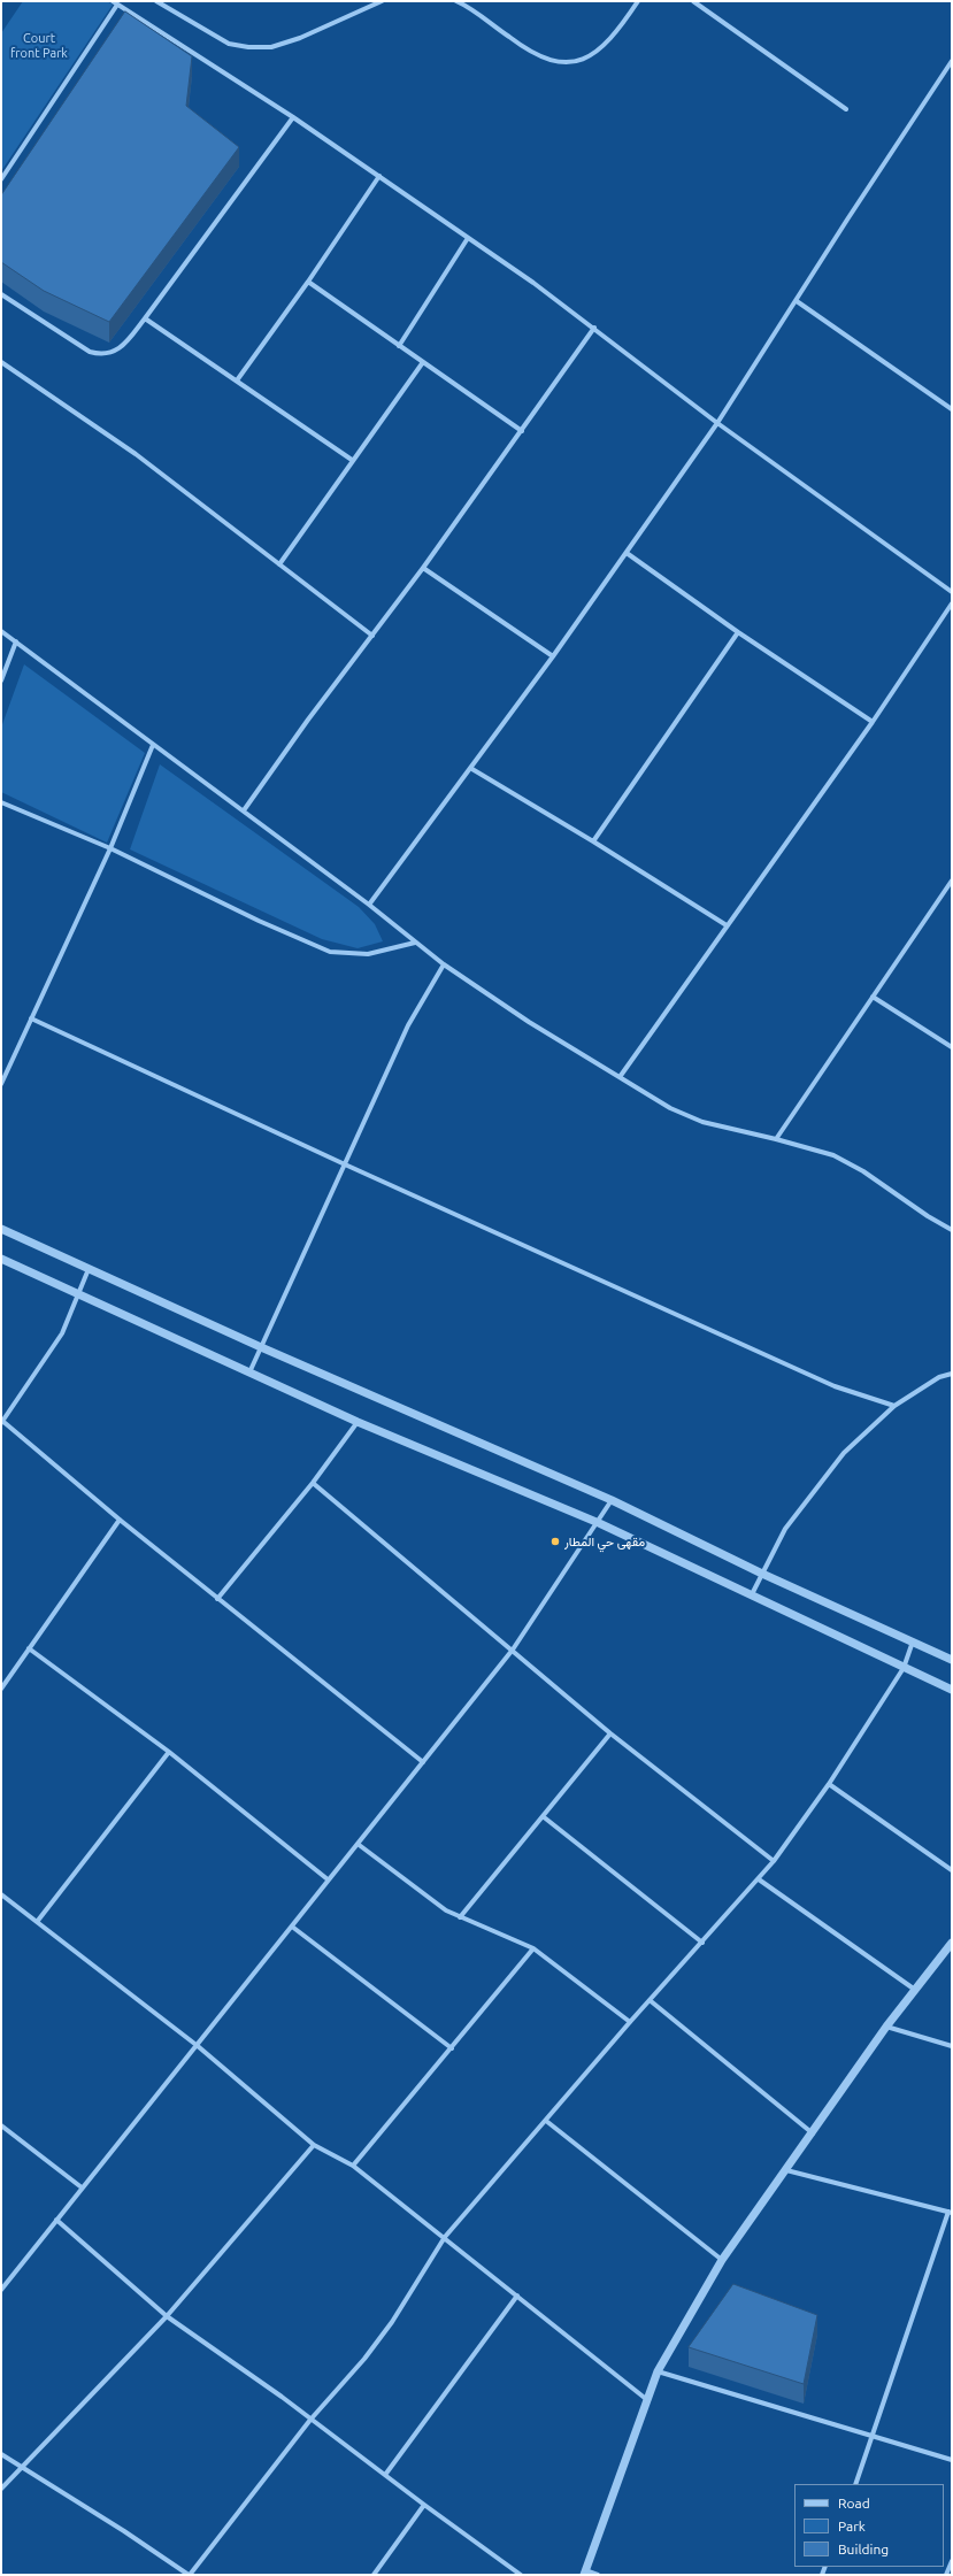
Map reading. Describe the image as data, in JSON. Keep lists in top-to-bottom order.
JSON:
{
  "parks": ["Court front Park"],
  "places": ["مقهى حي المطار"],
  "legend": ["Road", "Park", "Building"]
}
